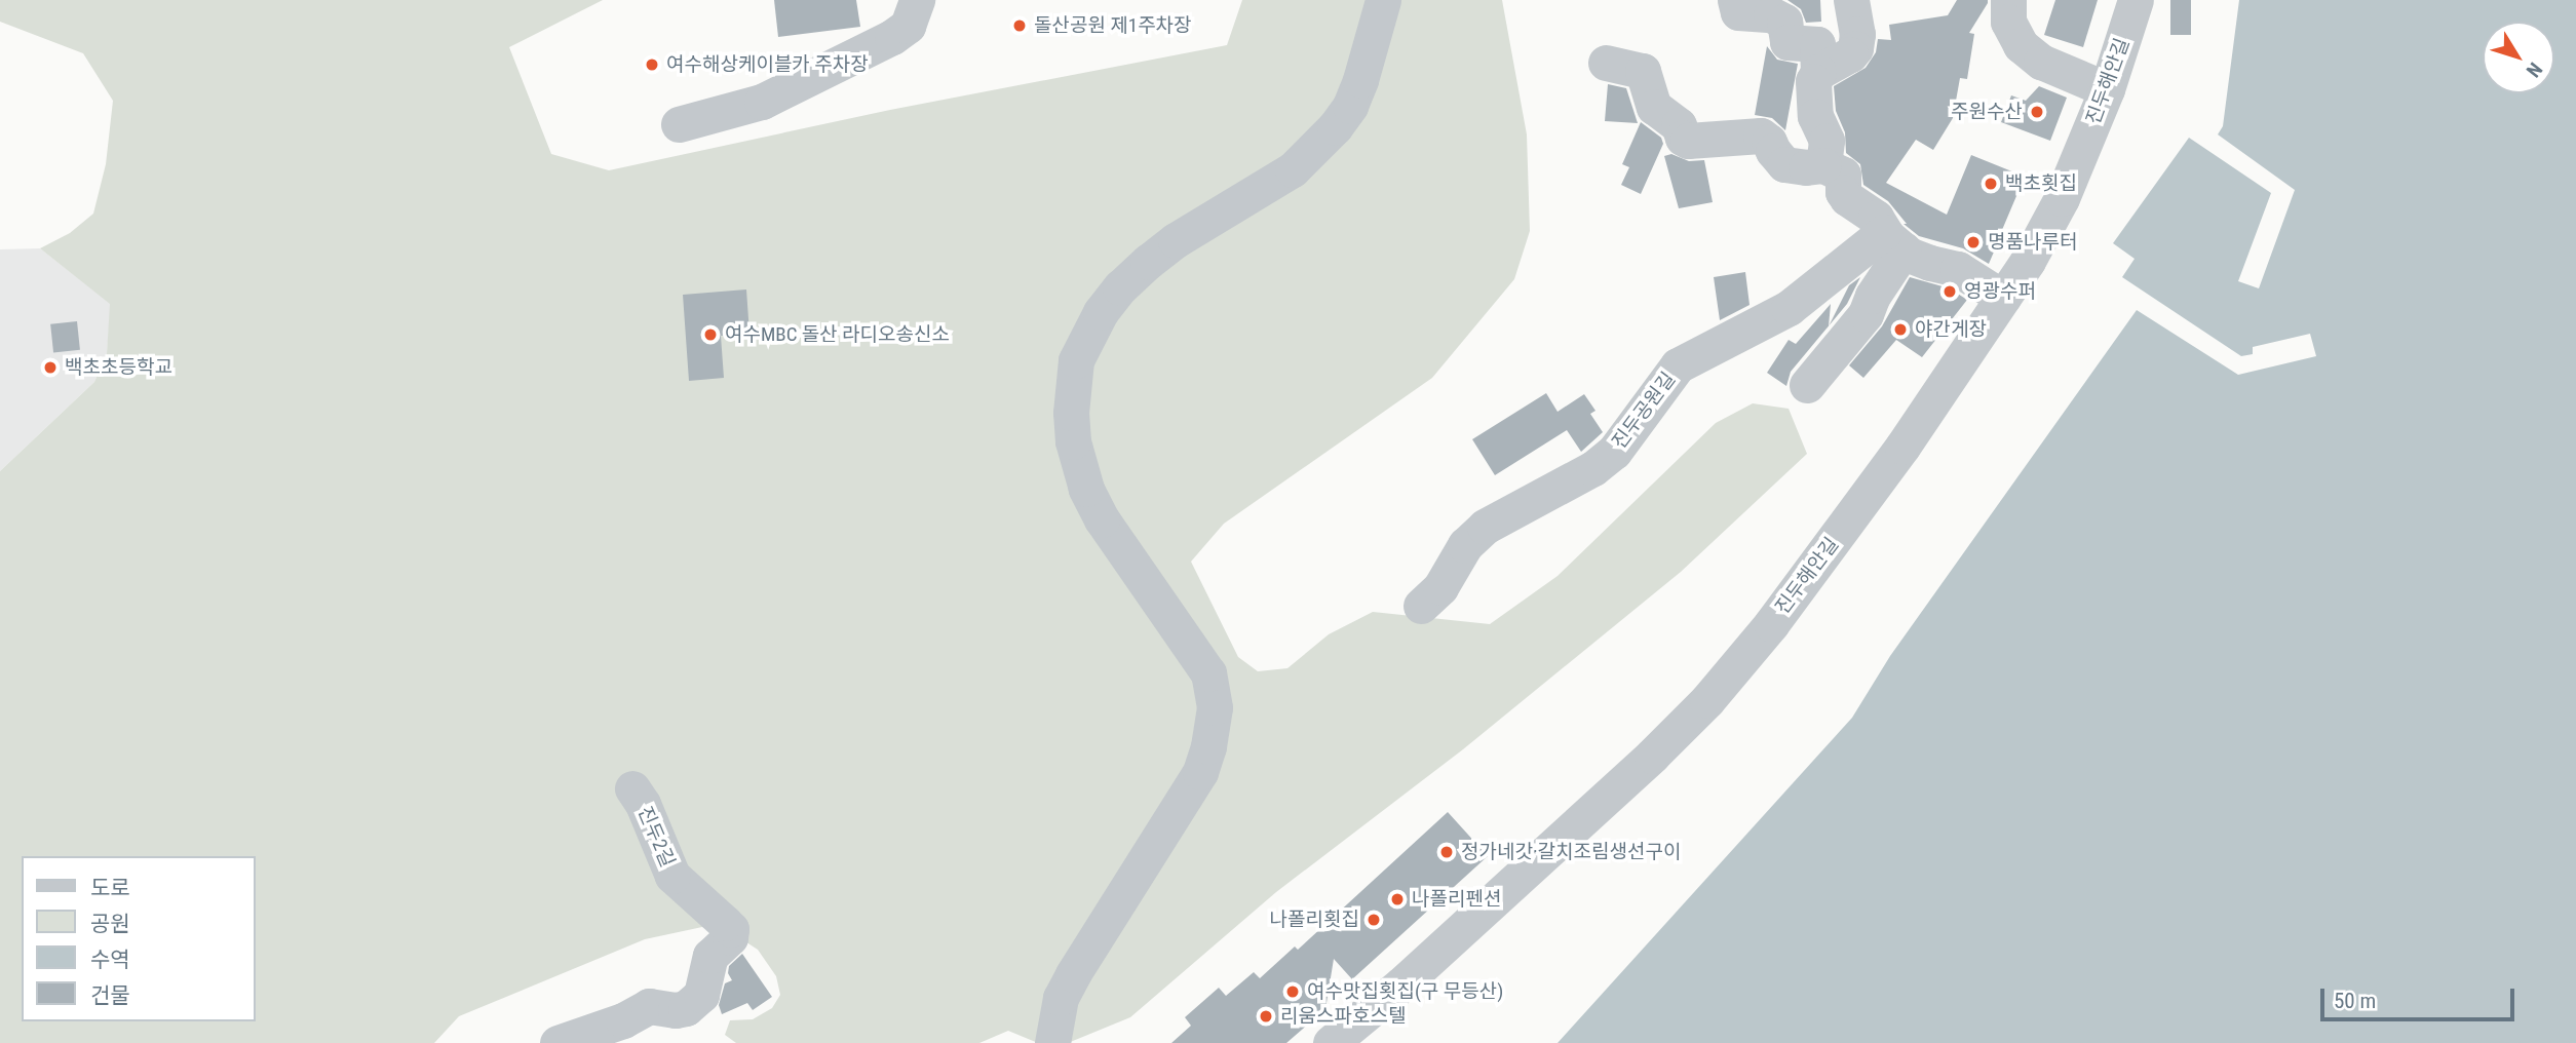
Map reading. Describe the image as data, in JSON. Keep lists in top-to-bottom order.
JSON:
{
  "streets": {
    "street": ["진두해안길", "진두공원길", "진두2길"]
  },
  "places": [
    "돌산공원 제1주차장",
    "여수해상케이블카 주차장",
    "주원수산",
    "백초횟집",
    "명품나루터",
    "영광수퍼",
    "야간게장",
    "여수MBC 돌산 라디오송신소",
    "백초초등학교",
    "정가네갓·갈치조림생선구이",
    "나폴리펜션",
    "나폴리횟집",
    "여수맛집횟집(구 무등산)",
    "리움스파호스텔"
  ],
  "legend": [
    "도로",
    "공원",
    "수역",
    "건물"
  ],
  "scale_bar": "50 m",
  "north": "bottom right"
}
